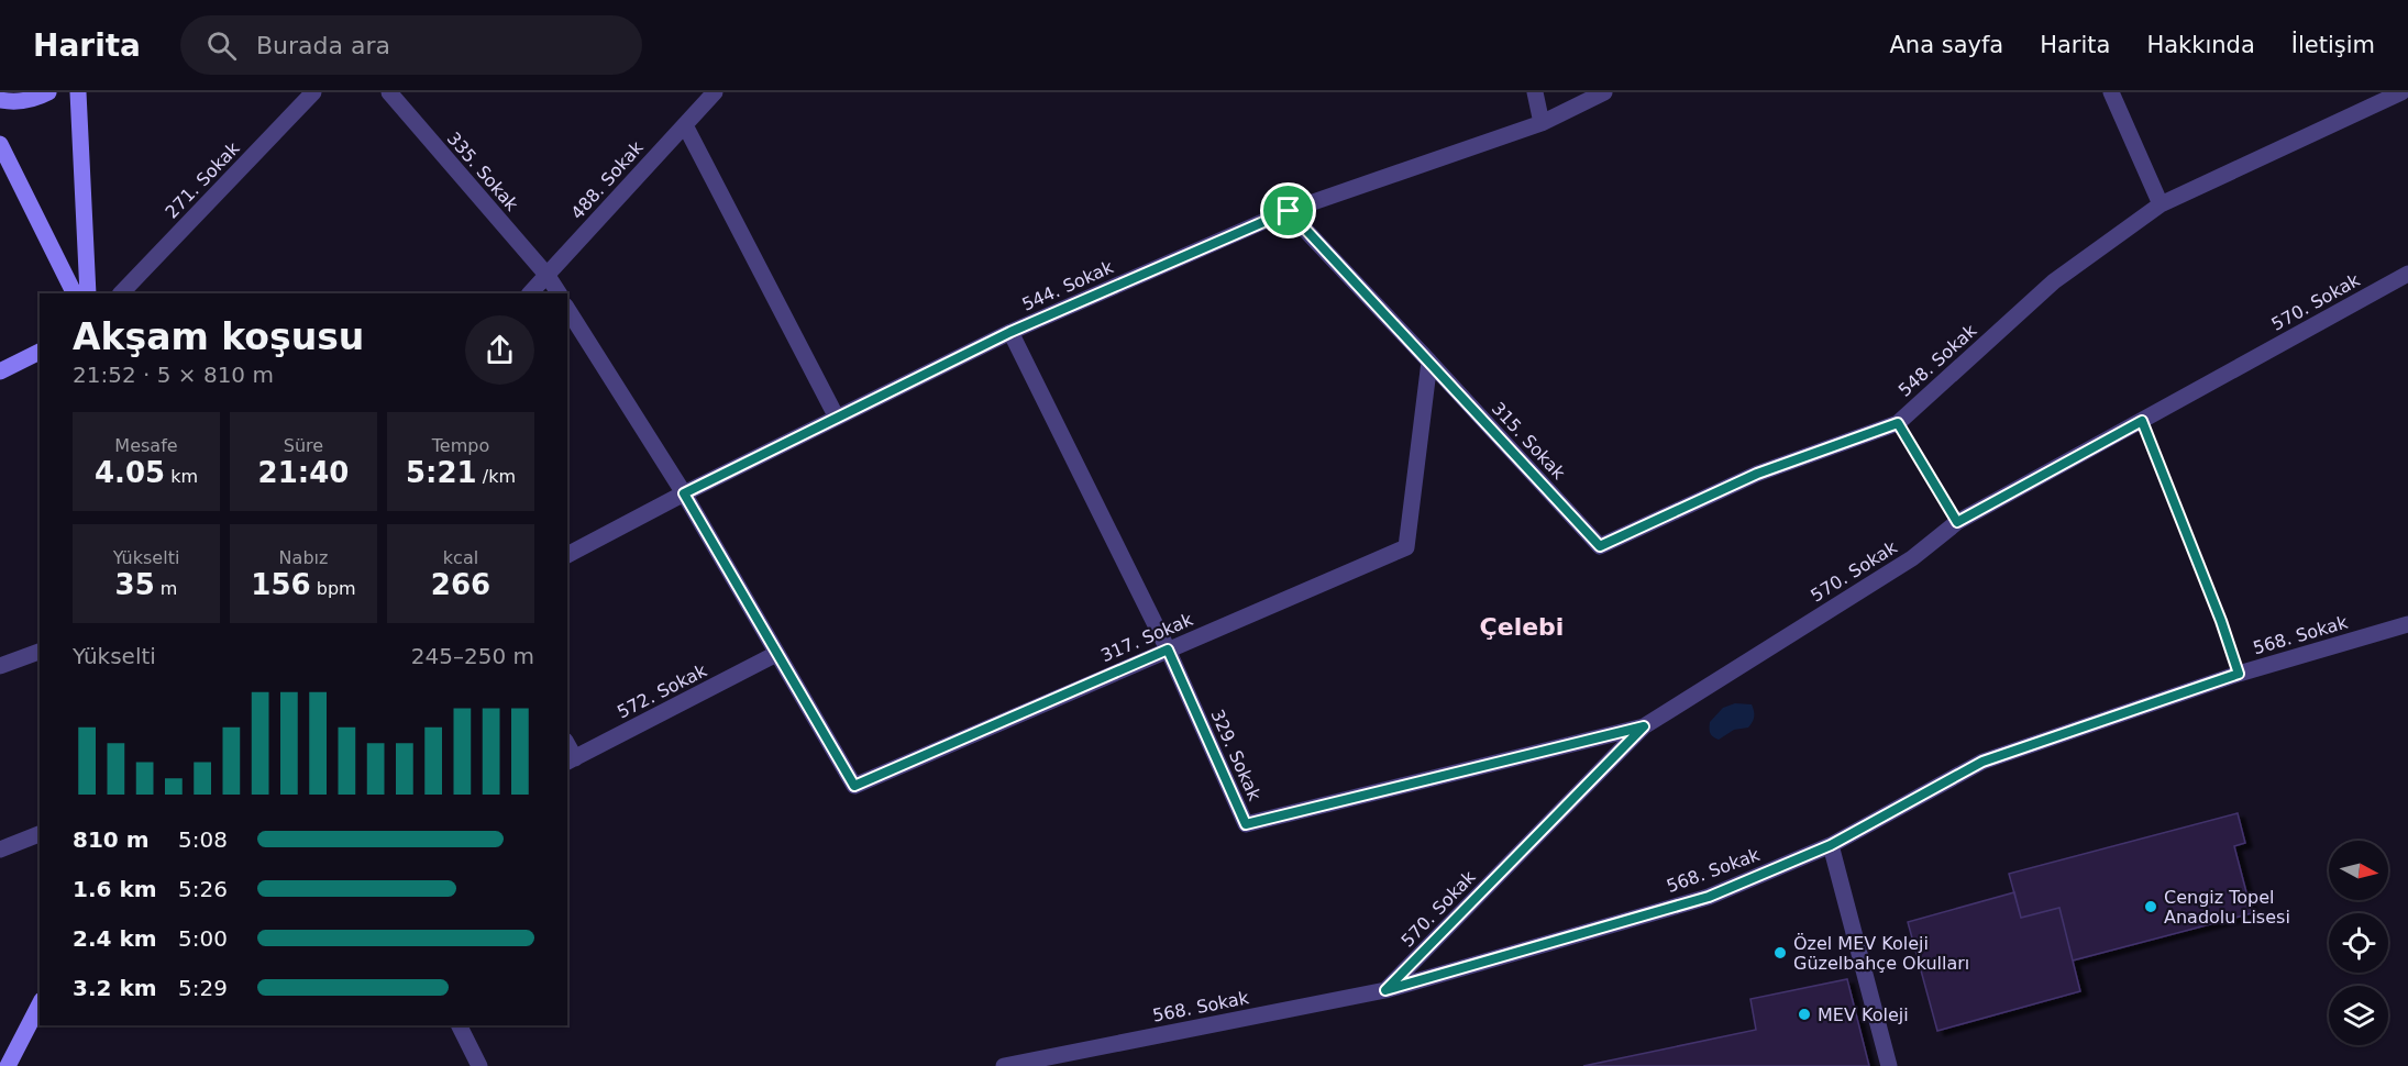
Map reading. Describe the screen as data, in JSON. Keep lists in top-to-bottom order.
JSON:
{
  "streets": {
    "street": [
      "335. Sokak",
      "271. Sokak",
      "488. Sokak",
      "544. Sokak",
      "570. Sokak",
      "548. Sokak",
      "315. Sokak",
      "568. Sokak",
      "317. Sokak",
      "572. Sokak",
      "329. Sokak"
    ]
  },
  "crossings": [
    ["335. Sokak", "488. Sokak"],
    ["544. Sokak", "317. Sokak"],
    ["544. Sokak", "329. Sokak"],
    ["570. Sokak", "568. Sokak"],
    ["570. Sokak", "329. Sokak"],
    ["548. Sokak", "315. Sokak"],
    ["315. Sokak", "317. Sokak"],
    ["317. Sokak", "572. Sokak"],
    ["317. Sokak", "329. Sokak"]
  ],
  "districts": ["Çelebi"],
  "places": ["Cengiz Topel Anadolu Lisesi", "Özel MEV Koleji Güzelbahçe Okulları", "MEV Koleji"],
  "north": "right",
  "page": {
    "header": "Harita",
    "search": "Burada ara",
    "nav": [
      "Ana sayfa",
      "Harita",
      "Hakkında",
      "İletişim"
    ],
    "heading": ["Akşam koşusu", "21:52 · 5 × 810 m"],
    "stats": [
      ["Mesafe", "4.05 km"],
      ["Süre", "21:40"],
      ["Tempo", "5:21 /km"],
      ["Yükselti", "35 m"],
      ["Nabız", "156 bpm"],
      ["kcal", "266"]
    ],
    "chart": ["Yükselti", "245–250 m"],
    "list": [
      {
        "name": "810 m",
        "note": "5:08"
      },
      {
        "name": "1.6 km",
        "note": "5:26"
      },
      {
        "name": "2.4 km",
        "note": "5:00"
      },
      {
        "name": "3.2 km",
        "note": "5:29"
      }
    ]
  }
}
